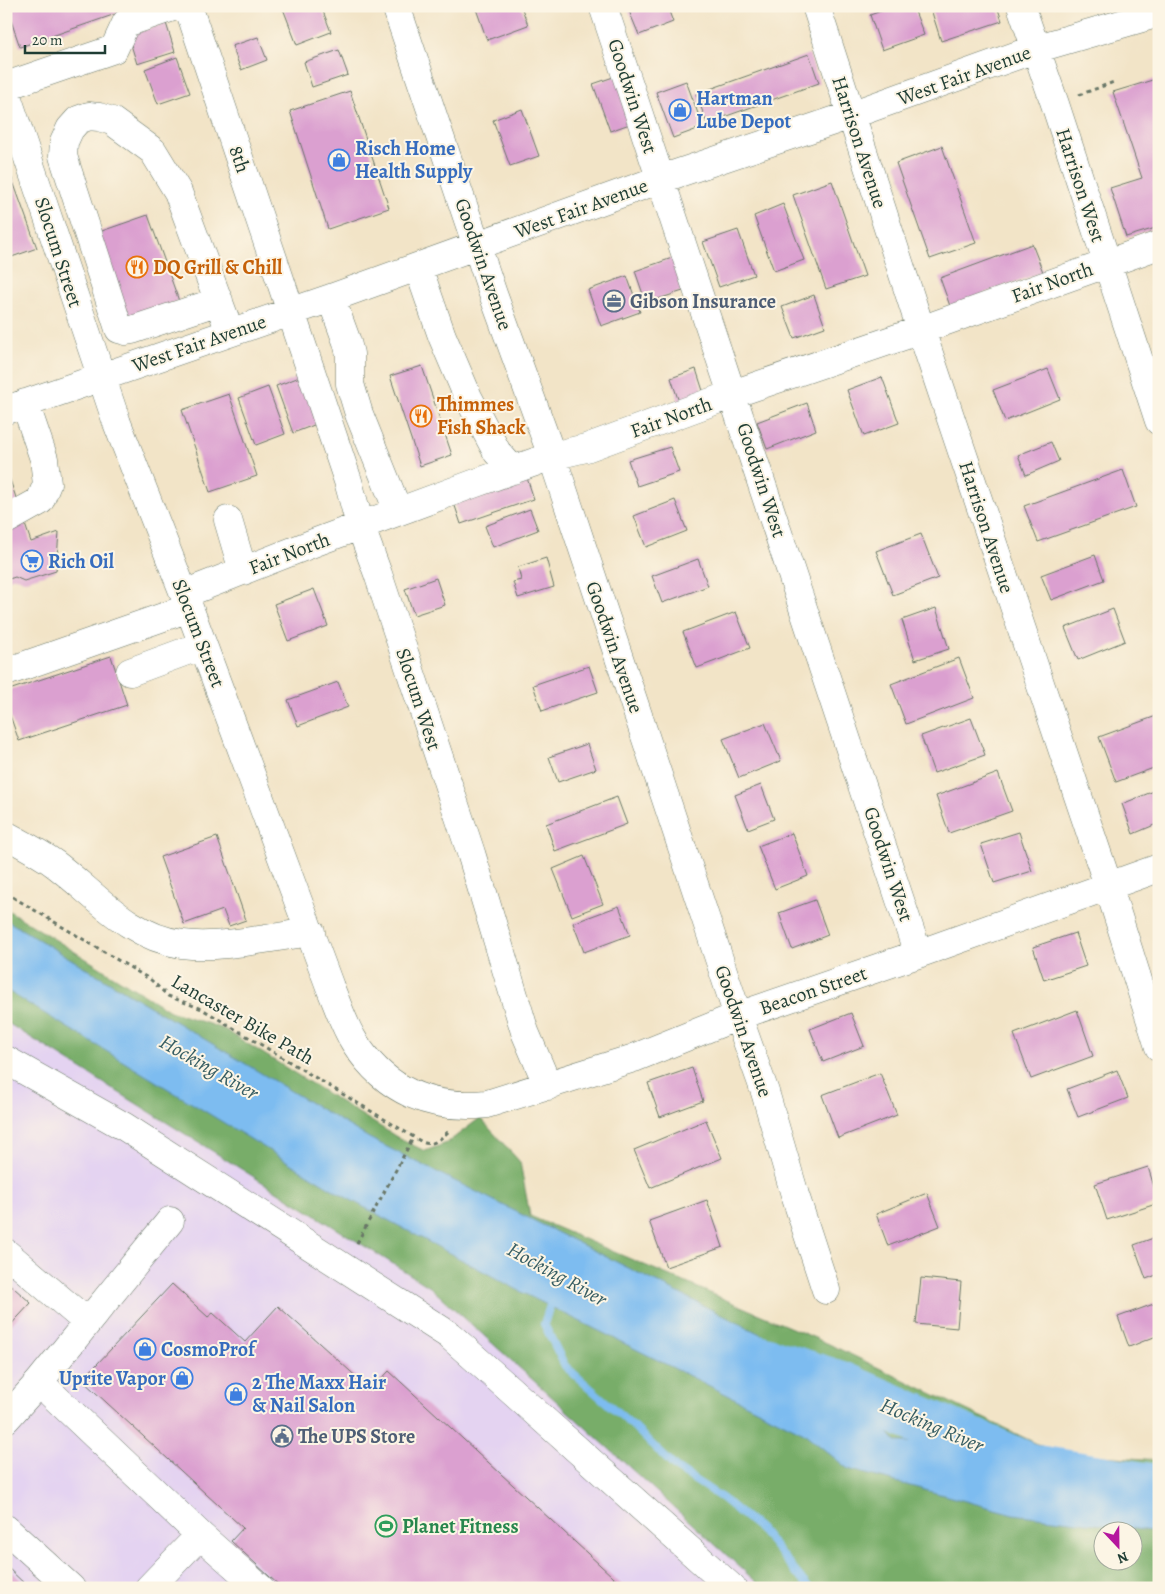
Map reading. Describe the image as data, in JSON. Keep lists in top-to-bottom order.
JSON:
{
  "streets": {
    "street": [
      "West Fair Avenue",
      "Goodwin West",
      "Harrison Avenue",
      "8th",
      "Harrison West",
      "Slocum Street",
      "Goodwin Avenue",
      "Fair North",
      "Slocum West",
      "Beacon Street"
    ],
    "path": ["Lancaster Bike Path"]
  },
  "crossings": [
    ["West Fair Avenue", "Goodwin West"],
    ["West Fair Avenue", "Harrison Avenue"],
    ["West Fair Avenue", "8th"],
    ["West Fair Avenue", "Harrison West"],
    ["West Fair Avenue", "Slocum Street"],
    ["West Fair Avenue", "Goodwin Avenue"],
    ["West Fair Avenue", "Slocum West"],
    ["Goodwin West", "Fair North"],
    ["Goodwin West", "Beacon Street"],
    ["Harrison Avenue", "Fair North"],
    ["Harrison Avenue", "Beacon Street"],
    ["8th", "Slocum West"],
    ["Harrison West", "Fair North"],
    ["Slocum Street", "Fair North"],
    ["Slocum Street", "Beacon Street"],
    ["Slocum Street", "Lancaster Bike Path"],
    ["Goodwin Avenue", "Fair North"],
    ["Goodwin Avenue", "Beacon Street"],
    ["Fair North", "Slocum West"],
    ["Slocum West", "Beacon Street"],
    ["Beacon Street", "Lancaster Bike Path"]
  ],
  "water": ["Hocking River"],
  "places": {
    "shop": [
      "Hartman Lube Depot",
      "Risch Home Health Supply",
      "CosmoProf",
      "Uprite Vapor",
      "2 The Maxx Hair & Nail Salon"
    ],
    "restaurant": ["DQ Grill & Chill", "Thimmes Fish Shack"],
    "office": ["Gibson Insurance"],
    "supermarket": ["Rich Oil"],
    "public building": ["The UPS Store"],
    "sports": ["Planet Fitness"]
  },
  "scale_bar": "20 m",
  "north": "bottom"
}
